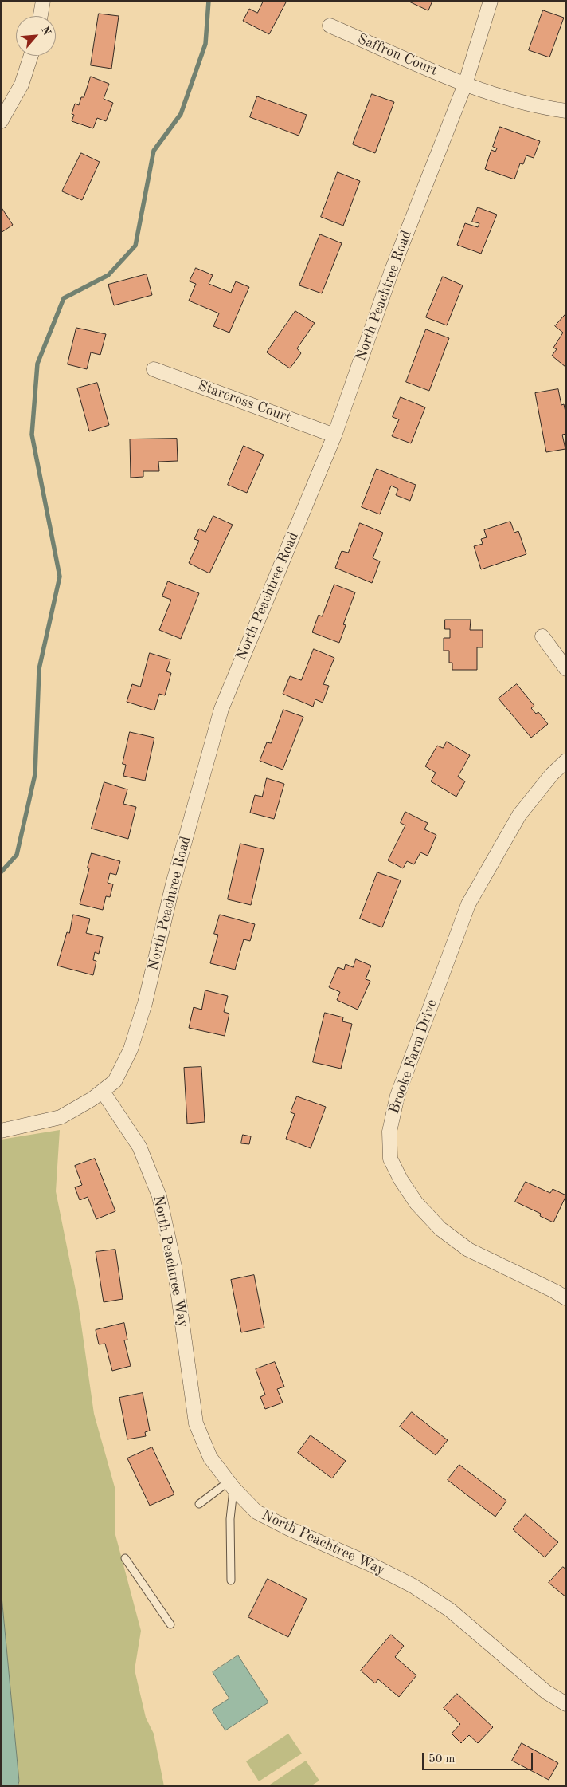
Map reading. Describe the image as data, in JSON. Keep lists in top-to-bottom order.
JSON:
{
  "streets": {
    "street": [
      "Saffron Court",
      "North Peachtree Road",
      "Starcross Court",
      "Brooke Farm Drive",
      "North Peachtree Way"
    ]
  },
  "crossings": [
    ["Saffron Court", "North Peachtree Road"],
    ["North Peachtree Road", "Starcross Court"],
    ["North Peachtree Road", "North Peachtree Way"]
  ],
  "scale_bar": "50 m",
  "north": "top right"
}
